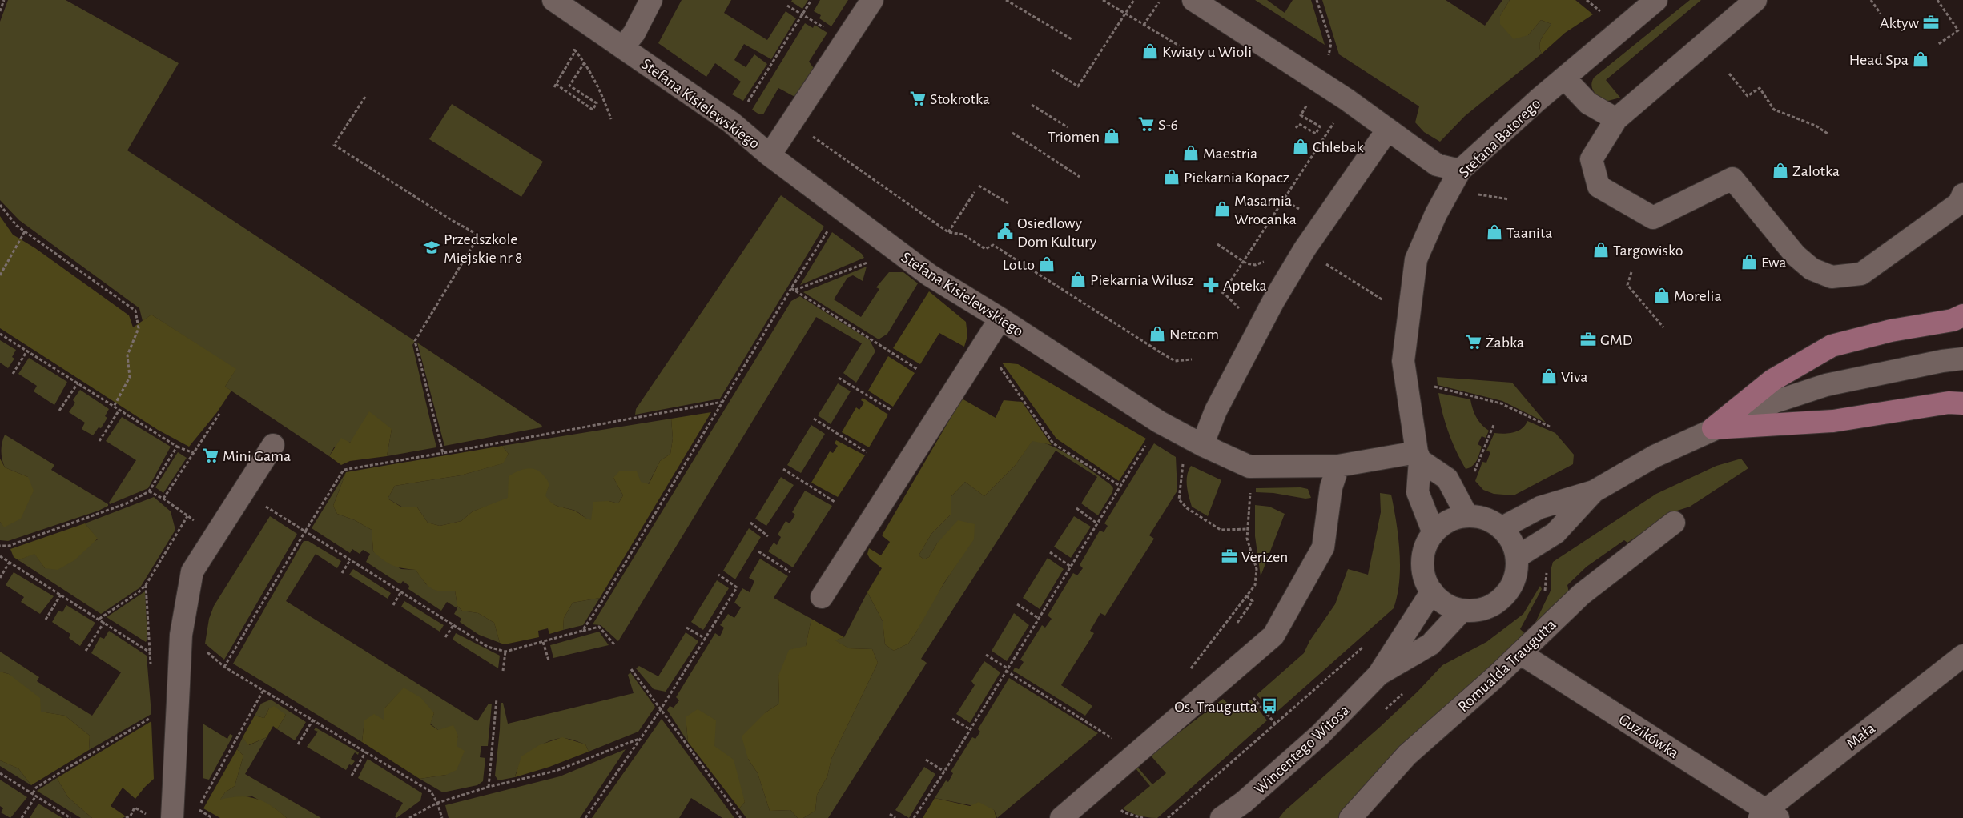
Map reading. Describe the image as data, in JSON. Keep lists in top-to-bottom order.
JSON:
{
  "streets": {
    "street": [
      "Stefana Kisielewskiego",
      "Stefana Batorego",
      "Romualda Traugutta",
      "Guzikówka",
      "Mała",
      "Wincentego Witosa"
    ]
  },
  "crossings": [
    ["Stefana Kisielewskiego", "Stefana Batorego"],
    ["Stefana Batorego", "Wincentego Witosa"],
    ["Romualda Traugutta", "Guzikówka"],
    ["Guzikówka", "Mała"]
  ],
  "places": {
    "office": ["Aktyw", "GMD", "Verizen"],
    "shop": [
      "Kwiaty u Wioli",
      "Head Spa",
      "Triomen",
      "Chlebak",
      "Maestria",
      "Zalotka",
      "Piekarnia Kopacz",
      "Masarnia Wrocanka",
      "Taanita",
      "Targowisko",
      "Ewa",
      "Lotto",
      "Piekarnia Wilusz",
      "Morelia",
      "Netcom",
      "Viva"
    ],
    "supermarket": [
      "Stokrotka",
      "S-6",
      "Żabka",
      "Mini Gama"
    ],
    "public building": ["Osiedlowy Dom Kultury"],
    "school or university": ["Przedszkole Miejskie nr 8"],
    "pharmacy": ["Apteka"],
    "bus stop": ["Os. Traugutta"]
  }
}
